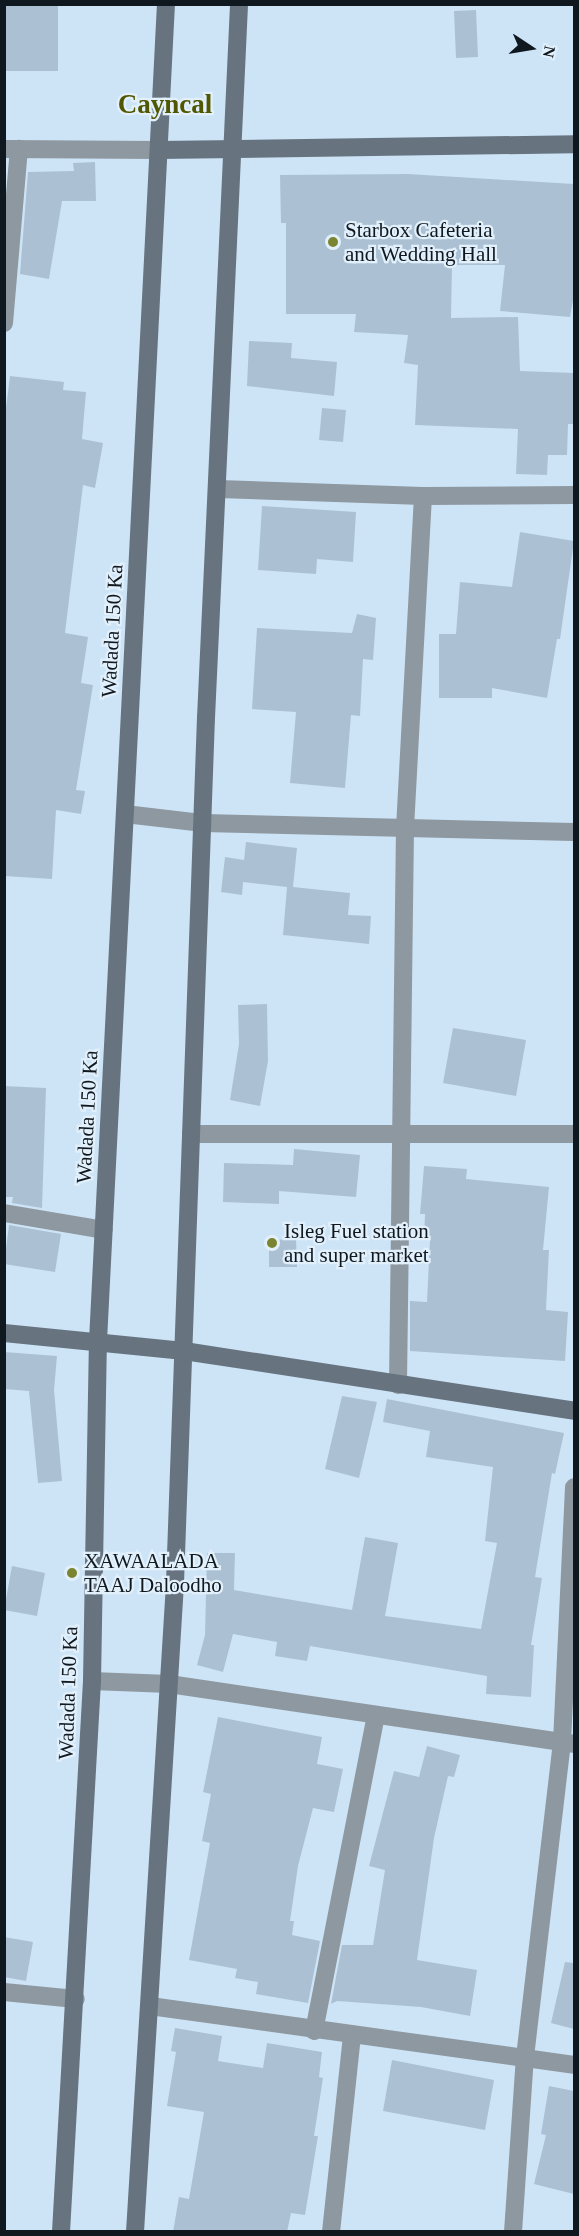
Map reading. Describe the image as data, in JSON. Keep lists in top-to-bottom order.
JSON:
{
  "streets": {
    "street": ["Wadada 150 Ka"]
  },
  "districts": ["Cayncal"],
  "places": ["Starbox Cafeteria and Wedding Hall", "Isleg Fuel station and super market", "XAWAALADA TAAJ Daloodho"],
  "north": "right"
}
